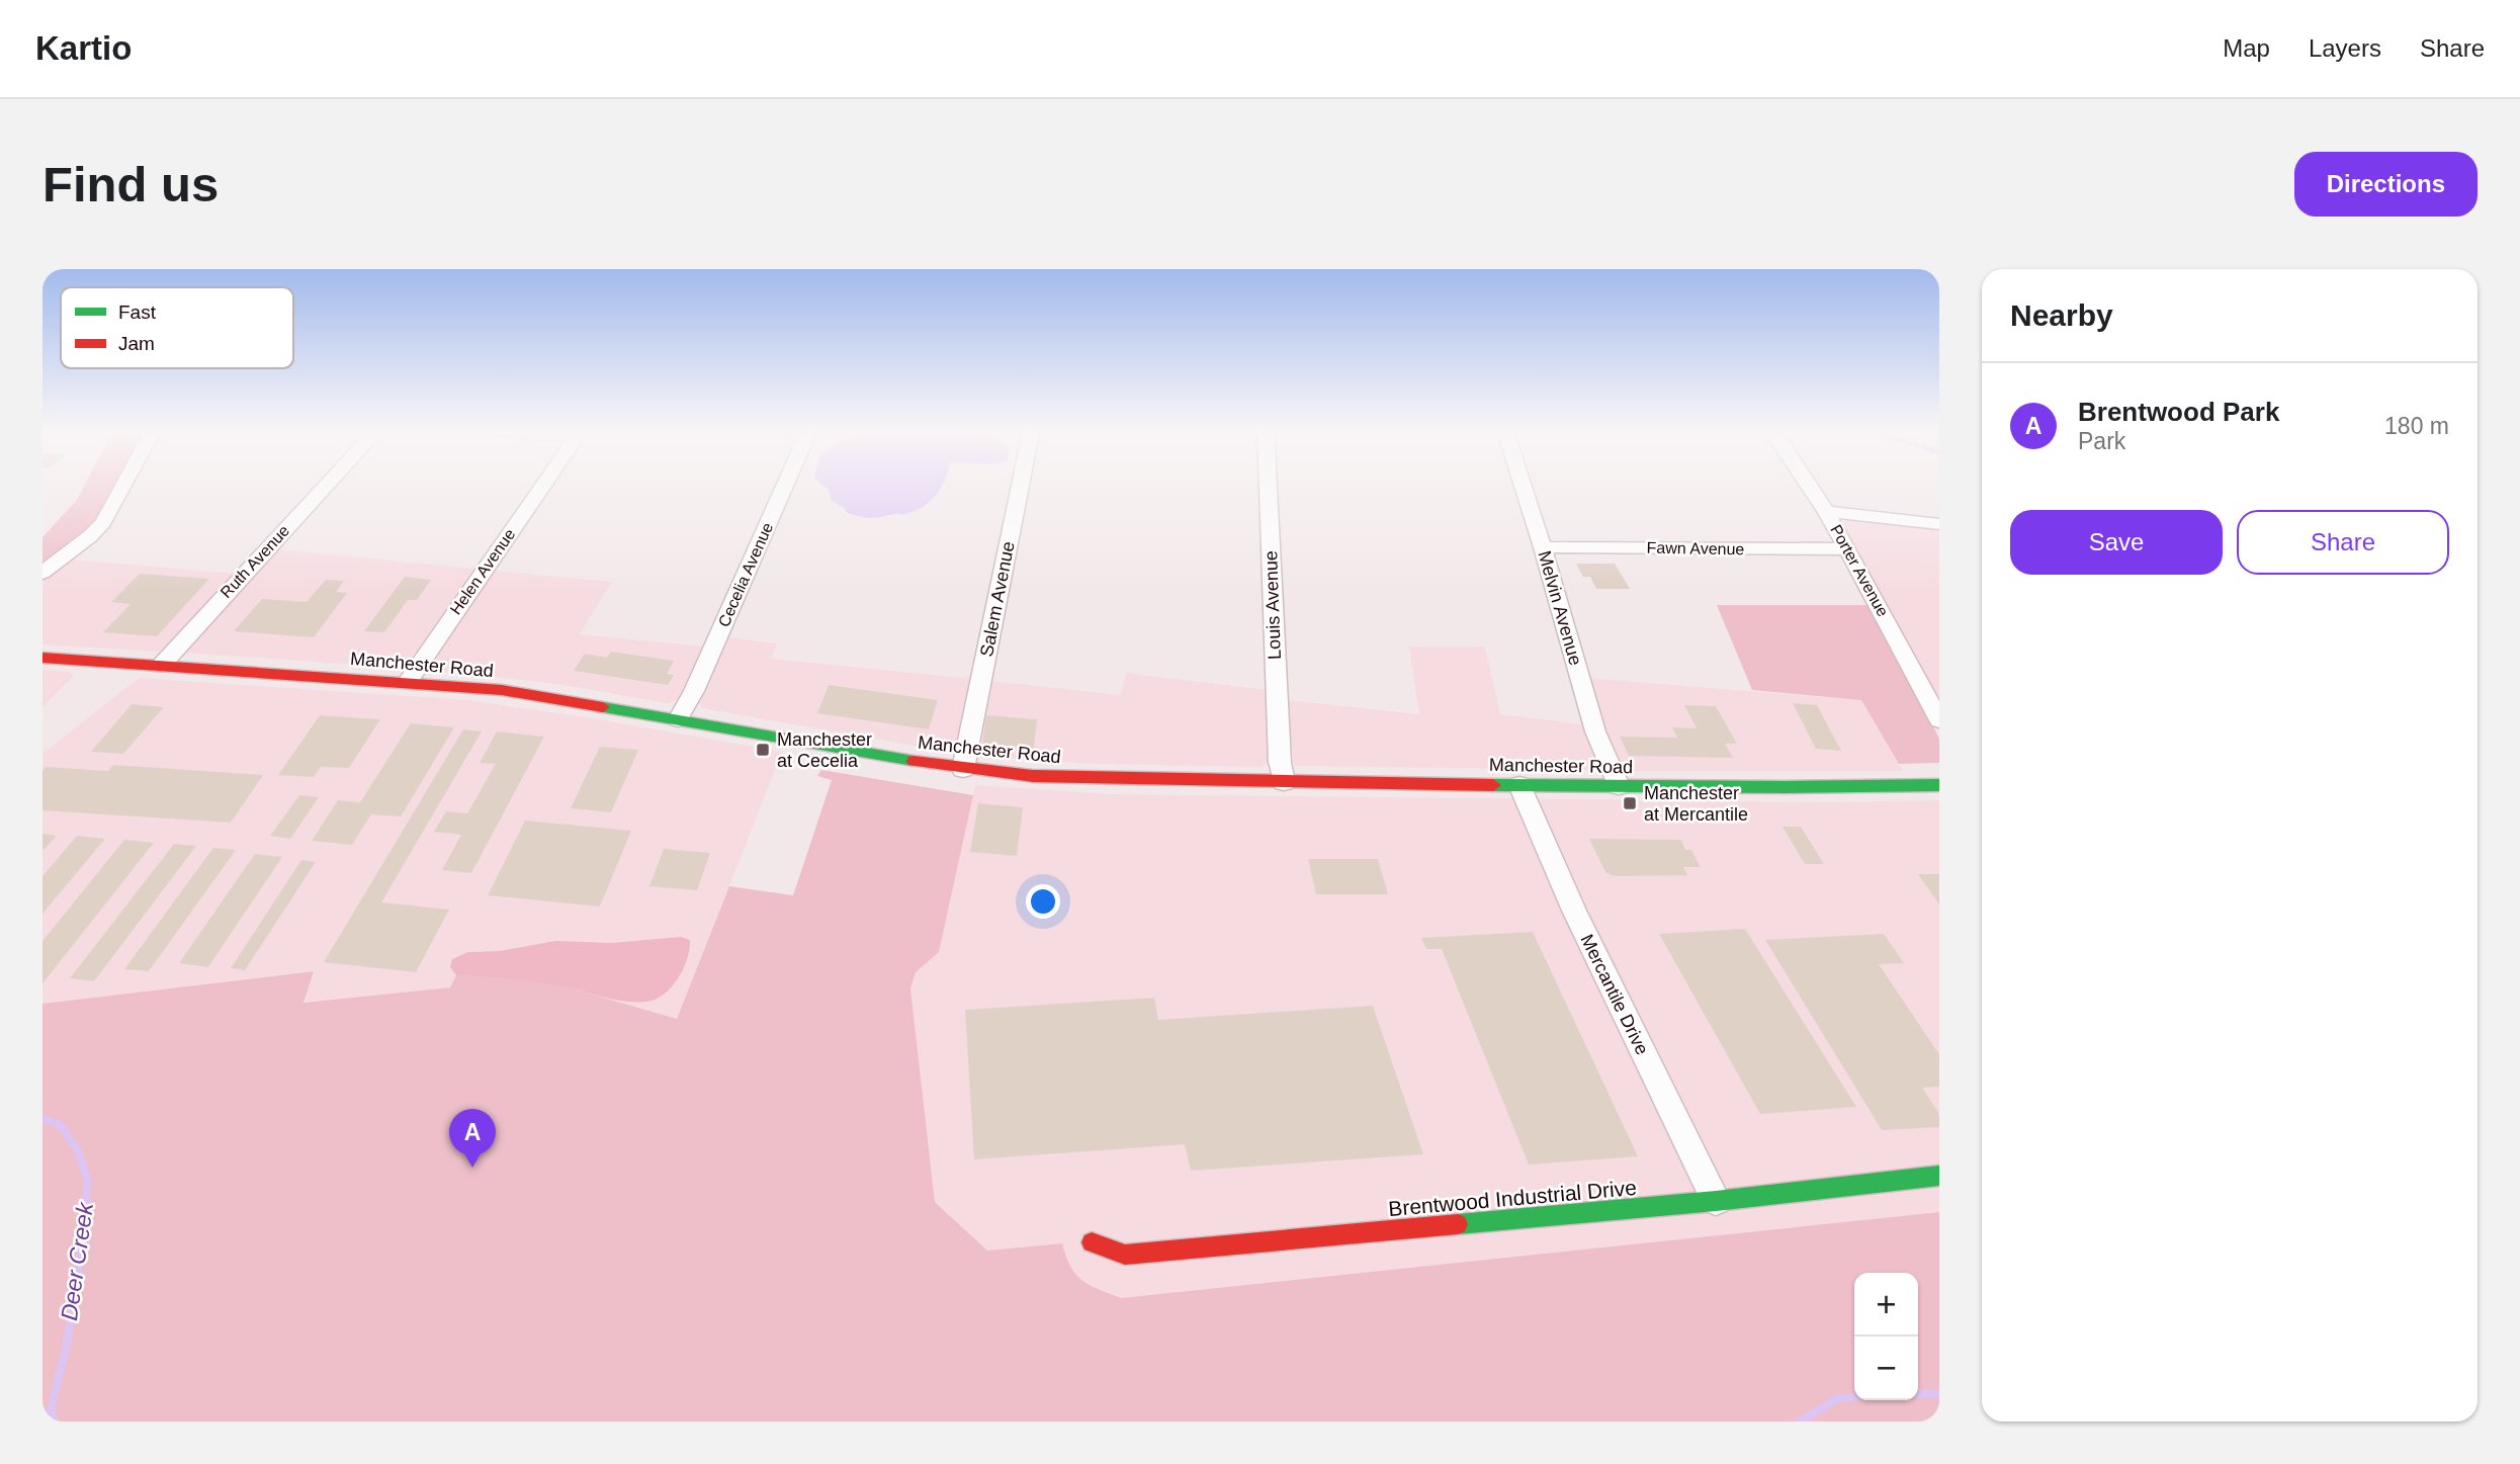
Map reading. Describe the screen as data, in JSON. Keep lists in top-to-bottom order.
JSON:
{
  "streets": {
    "main road": ["Manchester Road", "Brentwood Industrial Drive"],
    "street": [
      "Fawn Avenue",
      "Ruth Avenue",
      "Porter Avenue",
      "Helen Avenue",
      "Cecelia Avenue",
      "Salem Avenue",
      "Louis Avenue",
      "Melvin Avenue",
      "Mercantile Drive"
    ]
  },
  "crossings": [
    ["Fawn Avenue", "Porter Avenue"],
    ["Fawn Avenue", "Melvin Avenue"],
    ["Ruth Avenue", "Manchester Road"],
    ["Helen Avenue", "Manchester Road"],
    ["Cecelia Avenue", "Manchester Road"],
    ["Salem Avenue", "Manchester Road"],
    ["Louis Avenue", "Manchester Road"],
    ["Melvin Avenue", "Manchester Road"],
    ["Manchester Road", "Mercantile Drive"],
    ["Mercantile Drive", "Brentwood Industrial Drive"]
  ],
  "water": ["Deer Creek"],
  "places": {
    "transit": ["Manchester at Cecelia", "Manchester at Mercantile"]
  },
  "legend": ["Fast", "Jam"],
  "page": {
    "header": "Kartio",
    "nav": ["Map", "Layers", "Share"],
    "buttons": [
      "Directions",
      ["Save", "Share"]
    ],
    "title": "Find us",
    "heading": "Nearby",
    "list": [
      {
        "mark": "A",
        "name": "Brentwood Park",
        "note": "Park",
        "value": "180 m"
      }
    ],
    "pins": "A",
    "map_buttons": ["+", "−"]
  }
}
